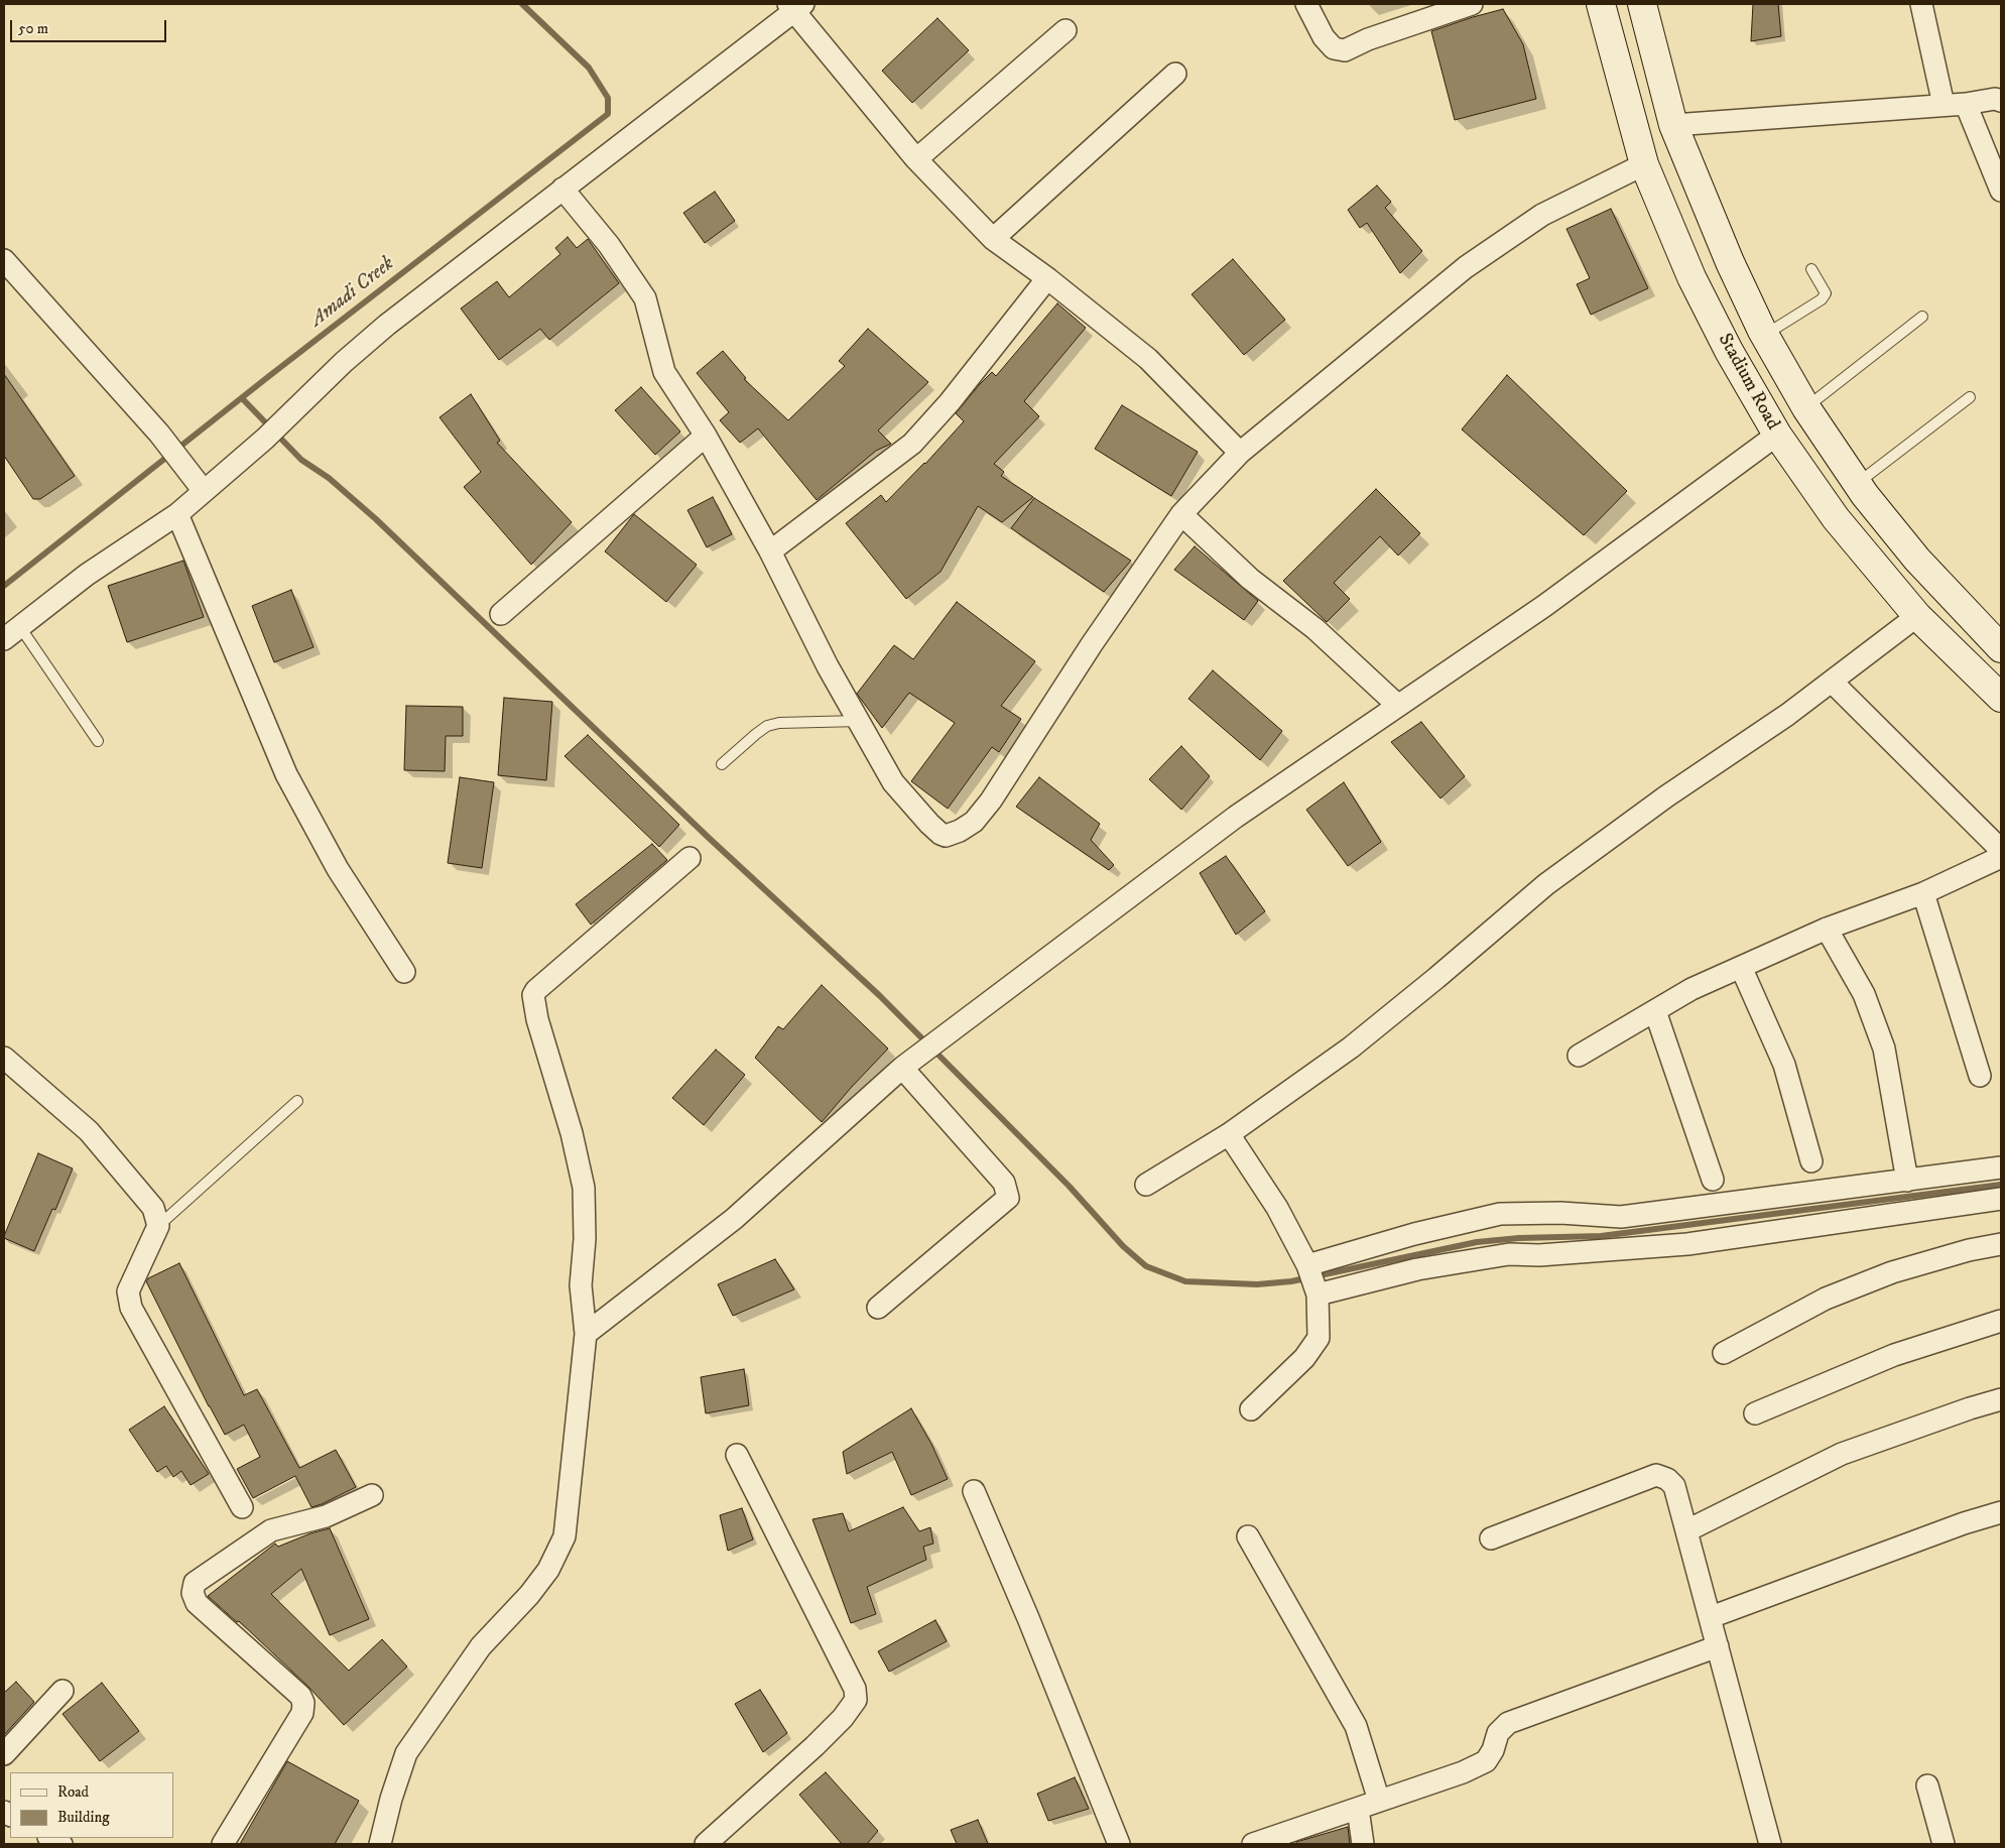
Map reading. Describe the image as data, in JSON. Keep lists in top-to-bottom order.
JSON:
{
  "streets": {
    "main road": ["Stadium Road"]
  },
  "water": ["Amadi Creek"],
  "legend": ["Road", "Building"],
  "scale_bar": "50 m"
}
